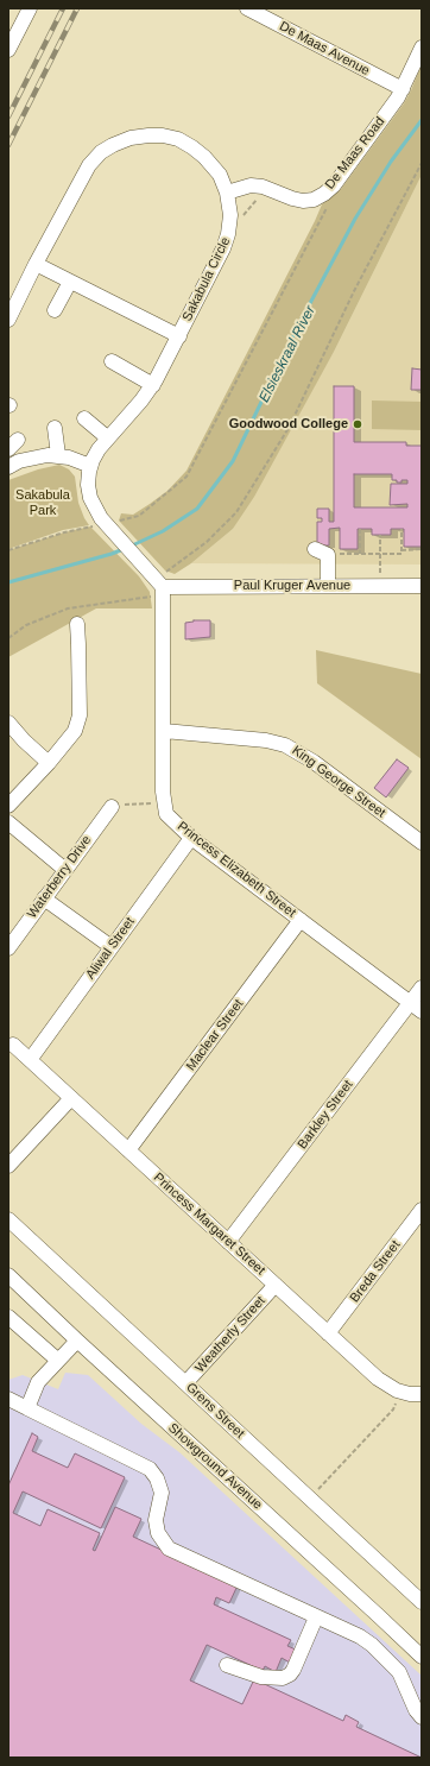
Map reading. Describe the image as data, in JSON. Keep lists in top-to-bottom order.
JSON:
{
  "streets": {
    "street": [
      "De Maas Avenue",
      "De Maas Road",
      "Sakabula Circle",
      "Paul Kruger Avenue",
      "King George Street",
      "Princess Elizabeth Street",
      "Waterberry Drive",
      "Aliwal Street",
      "Maclear Street",
      "Barkley Street",
      "Princess Margaret Street",
      "Breda Street",
      "Weatherly Street",
      "Grens Street",
      "Showground Avenue"
    ]
  },
  "crossings": [
    ["De Maas Avenue", "De Maas Road"],
    ["De Maas Road", "Sakabula Circle"],
    ["Sakabula Circle", "Paul Kruger Avenue"],
    ["Princess Elizabeth Street", "Aliwal Street"],
    ["Princess Elizabeth Street", "Maclear Street"],
    ["Princess Elizabeth Street", "Barkley Street"],
    ["Aliwal Street", "Princess Margaret Street"],
    ["Maclear Street", "Princess Margaret Street"],
    ["Barkley Street", "Princess Margaret Street"],
    ["Princess Margaret Street", "Breda Street"],
    ["Princess Margaret Street", "Weatherly Street"],
    ["Weatherly Street", "Grens Street"]
  ],
  "water": ["Elsieskraal River"],
  "parks": ["Sakabula Park"],
  "places": ["Goodwood College"]
}
